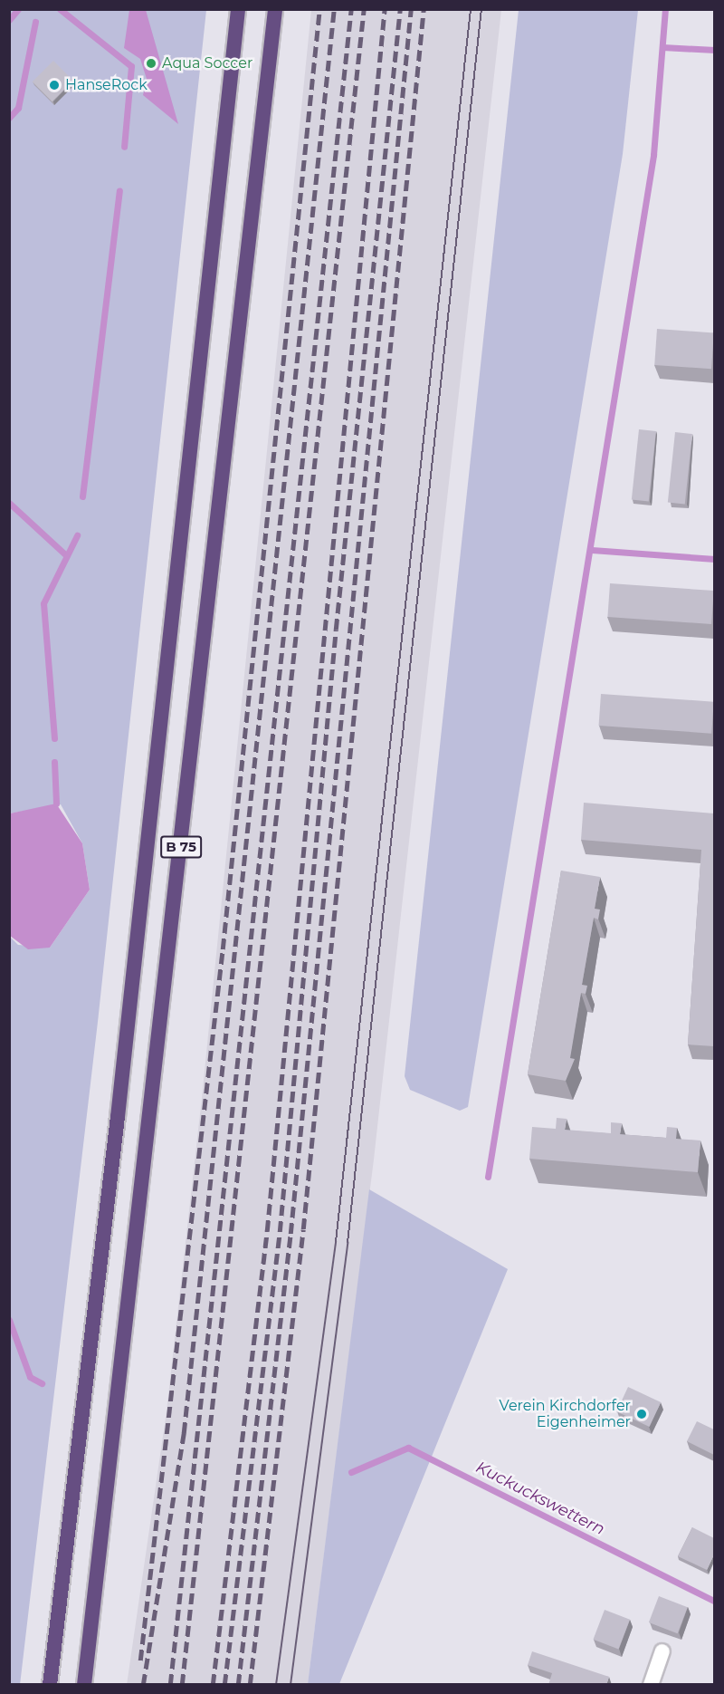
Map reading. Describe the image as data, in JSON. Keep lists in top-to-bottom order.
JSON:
{
  "streets": {
    "highway": ["B 75"]
  },
  "water": ["Kuckuckswettern"],
  "places": ["Aqua Soccer", "HanseRock", "Verein Kirchdorfer Eigenheimer"]
}
